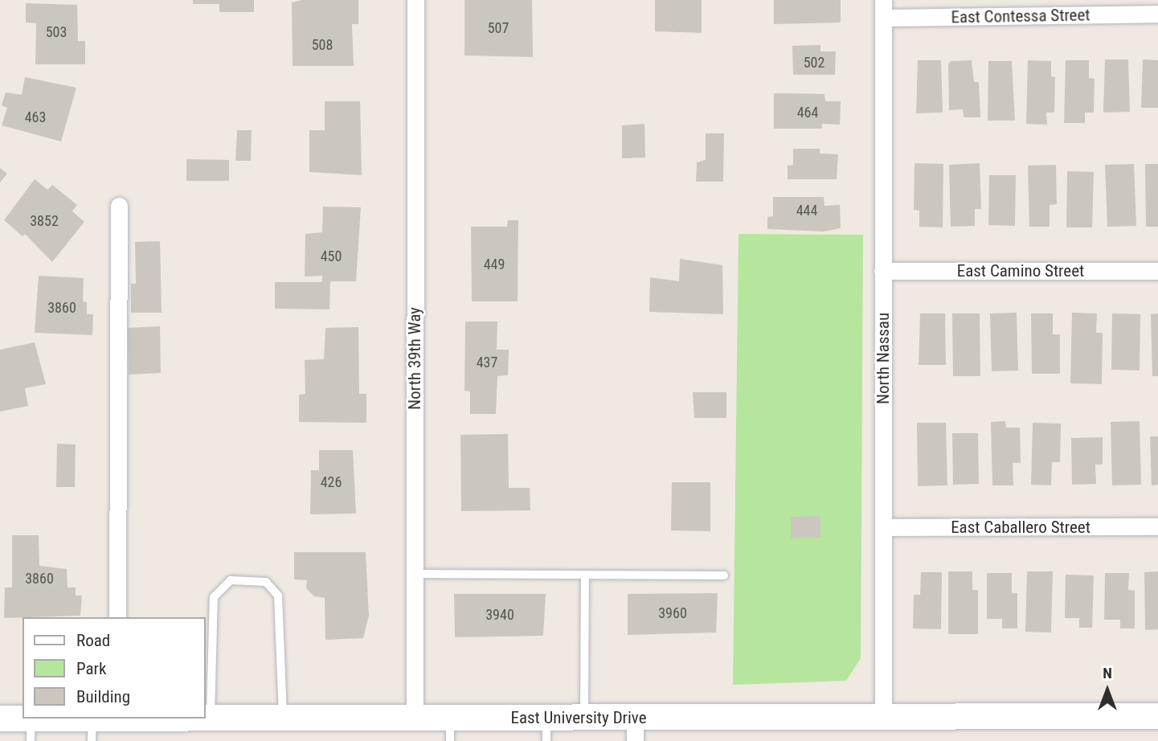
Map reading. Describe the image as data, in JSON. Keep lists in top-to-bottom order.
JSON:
{
  "streets": {
    "main road": ["East University Drive"],
    "street": [
      "East Contessa Street",
      "East Camino Street",
      "North 39th Way",
      "North Nassau",
      "East Caballero Street"
    ]
  },
  "crossings": [
    ["East Contessa Street", "North Nassau"],
    ["East Camino Street", "North Nassau"],
    ["North 39th Way", "East University Drive"],
    ["North Nassau", "East Caballero Street"],
    ["North Nassau", "East University Drive"]
  ],
  "house_numbers": [
    "507",
    "503",
    "508",
    "502",
    "464",
    "463",
    "444",
    "3852",
    "450",
    "449",
    "3860",
    "437",
    "426",
    "3860",
    "3960",
    "3940"
  ],
  "legend": ["Road", "Park", "Building"],
  "north": "top"
}
